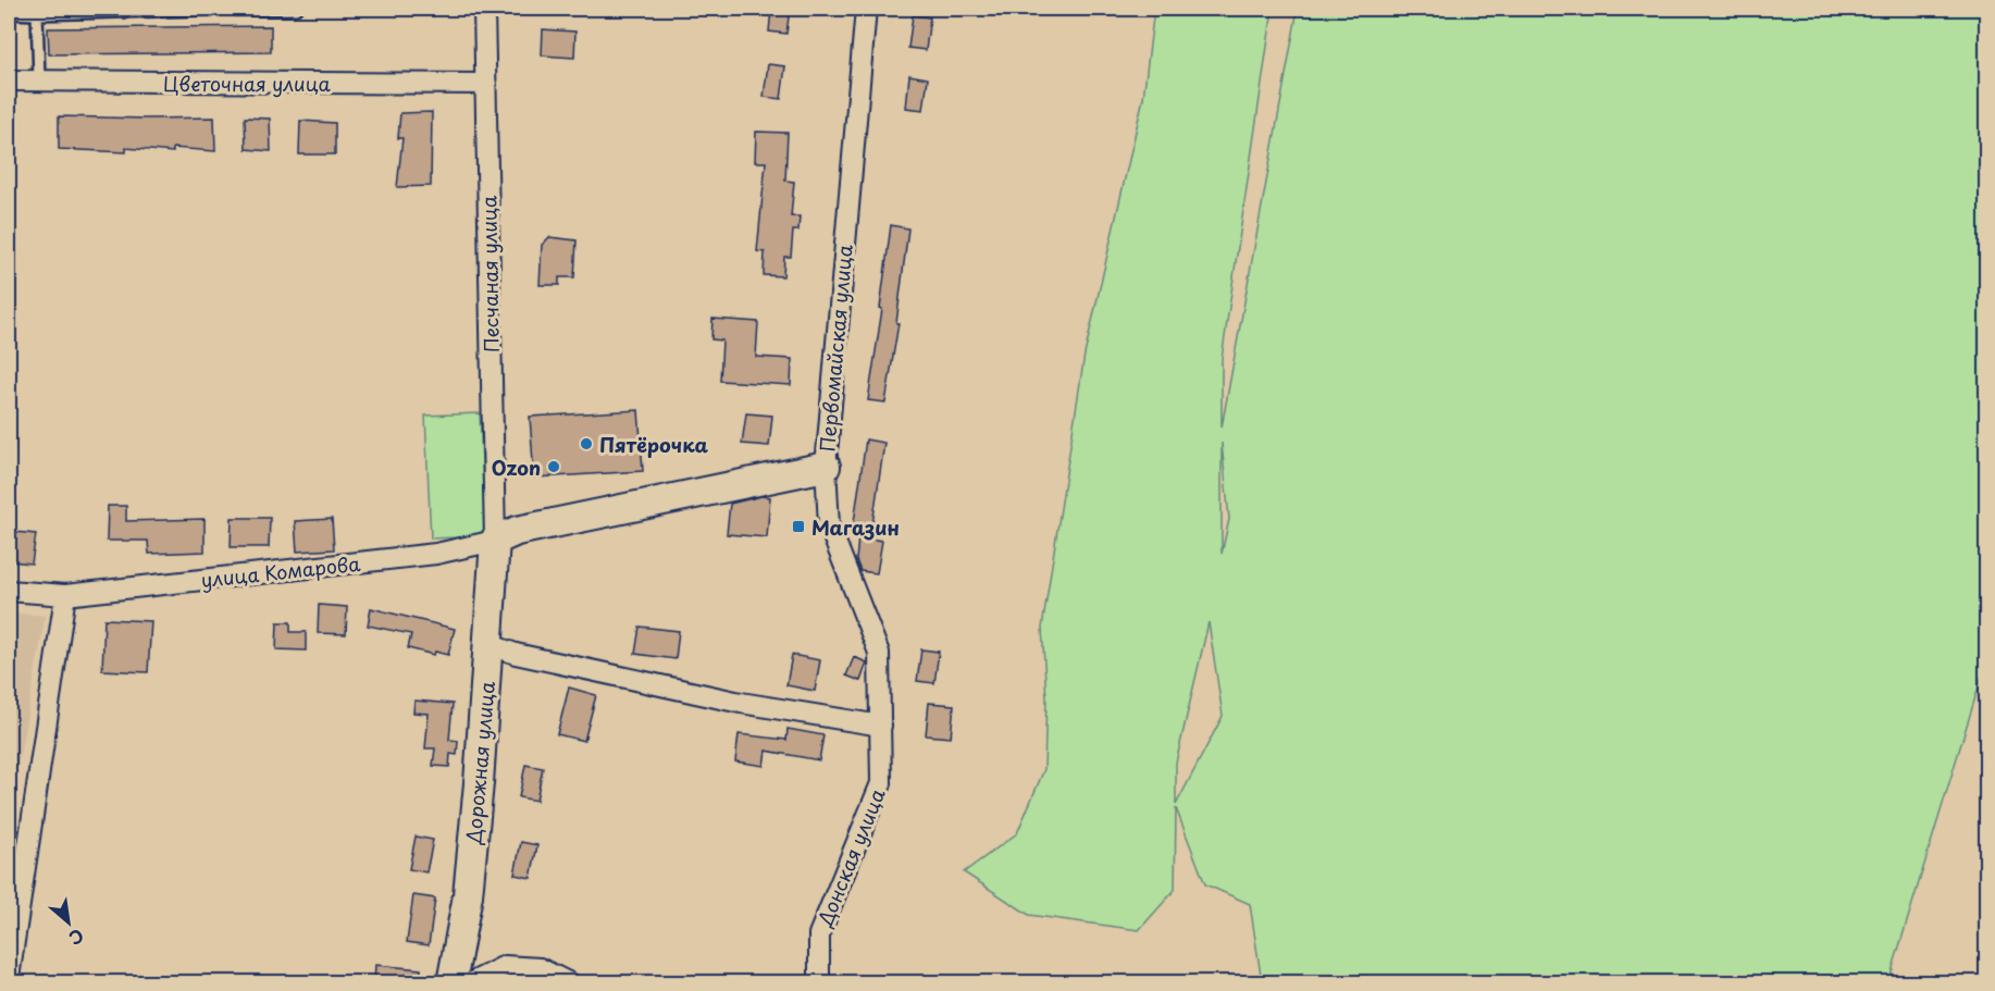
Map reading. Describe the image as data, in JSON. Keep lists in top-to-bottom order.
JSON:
{
  "streets": {
    "street": [
      "Цветочная улица",
      "Песчаная улица",
      "Первомайская улица",
      "улица Комарова",
      "Дорожная улица",
      "Донская улица"
    ]
  },
  "crossings": [
    ["Цветочная улица", "Песчаная улица"],
    ["Песчаная улица", "Первомайская улица"],
    ["Песчаная улица", "улица Комарова"],
    ["Песчаная улица", "Дорожная улица"],
    ["Первомайская улица", "улица Комарова"],
    ["Первомайская улица", "Дорожная улица"],
    ["Первомайская улица", "Донская улица"],
    ["улица Комарова", "Дорожная улица"]
  ],
  "places": {
    "other": ["Пятёрочка", "Ozon"],
    "transit": ["Магазин"]
  },
  "north": "bottom right"
}
